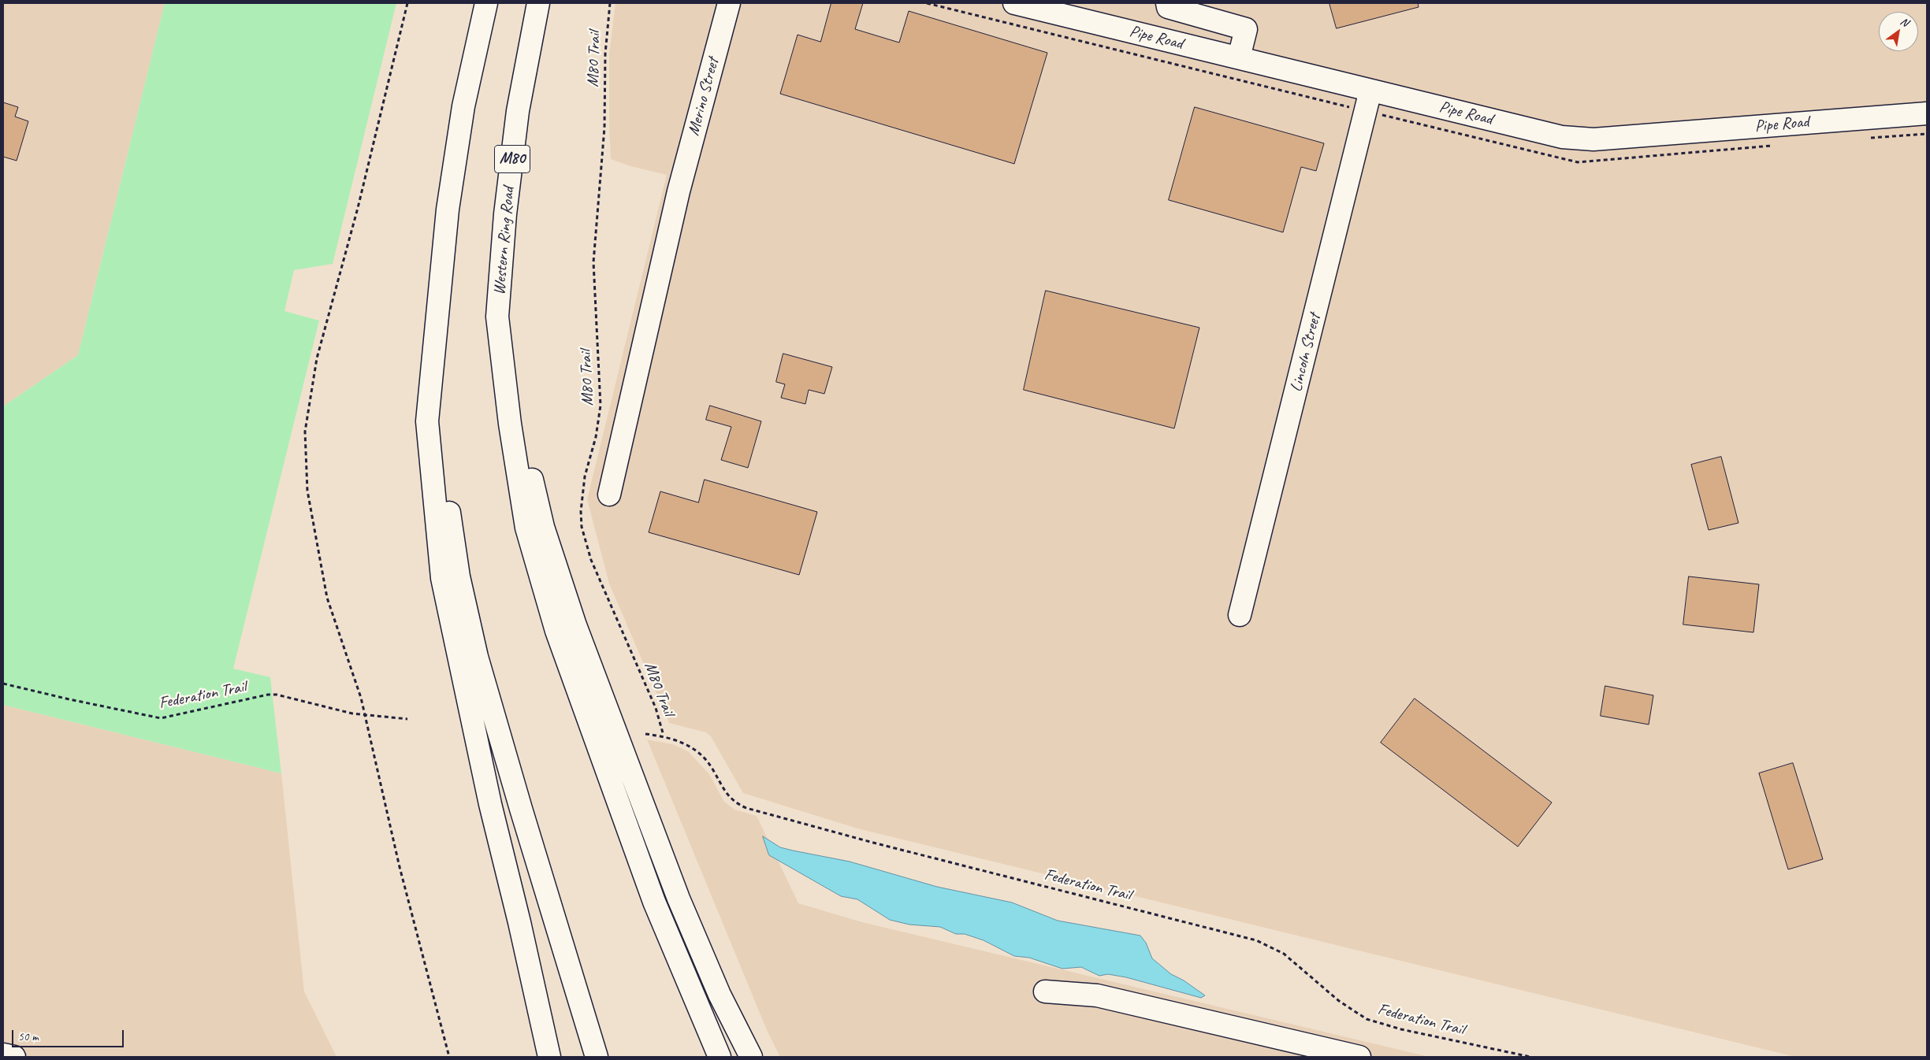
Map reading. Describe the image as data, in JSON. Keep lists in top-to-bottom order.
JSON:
{
  "streets": {
    "main road": [
      "Pipe Road",
      "Merino Street",
      "M80",
      "Western Ring Road",
      "Lincoln Street"
    ],
    "path": ["M80 Trail", "Federation Trail"]
  },
  "crossings": [
    ["Pipe Road", "Lincoln Street"],
    ["M80 Trail", "Federation Trail"]
  ],
  "scale_bar": "50 m",
  "north": "top right"
}
